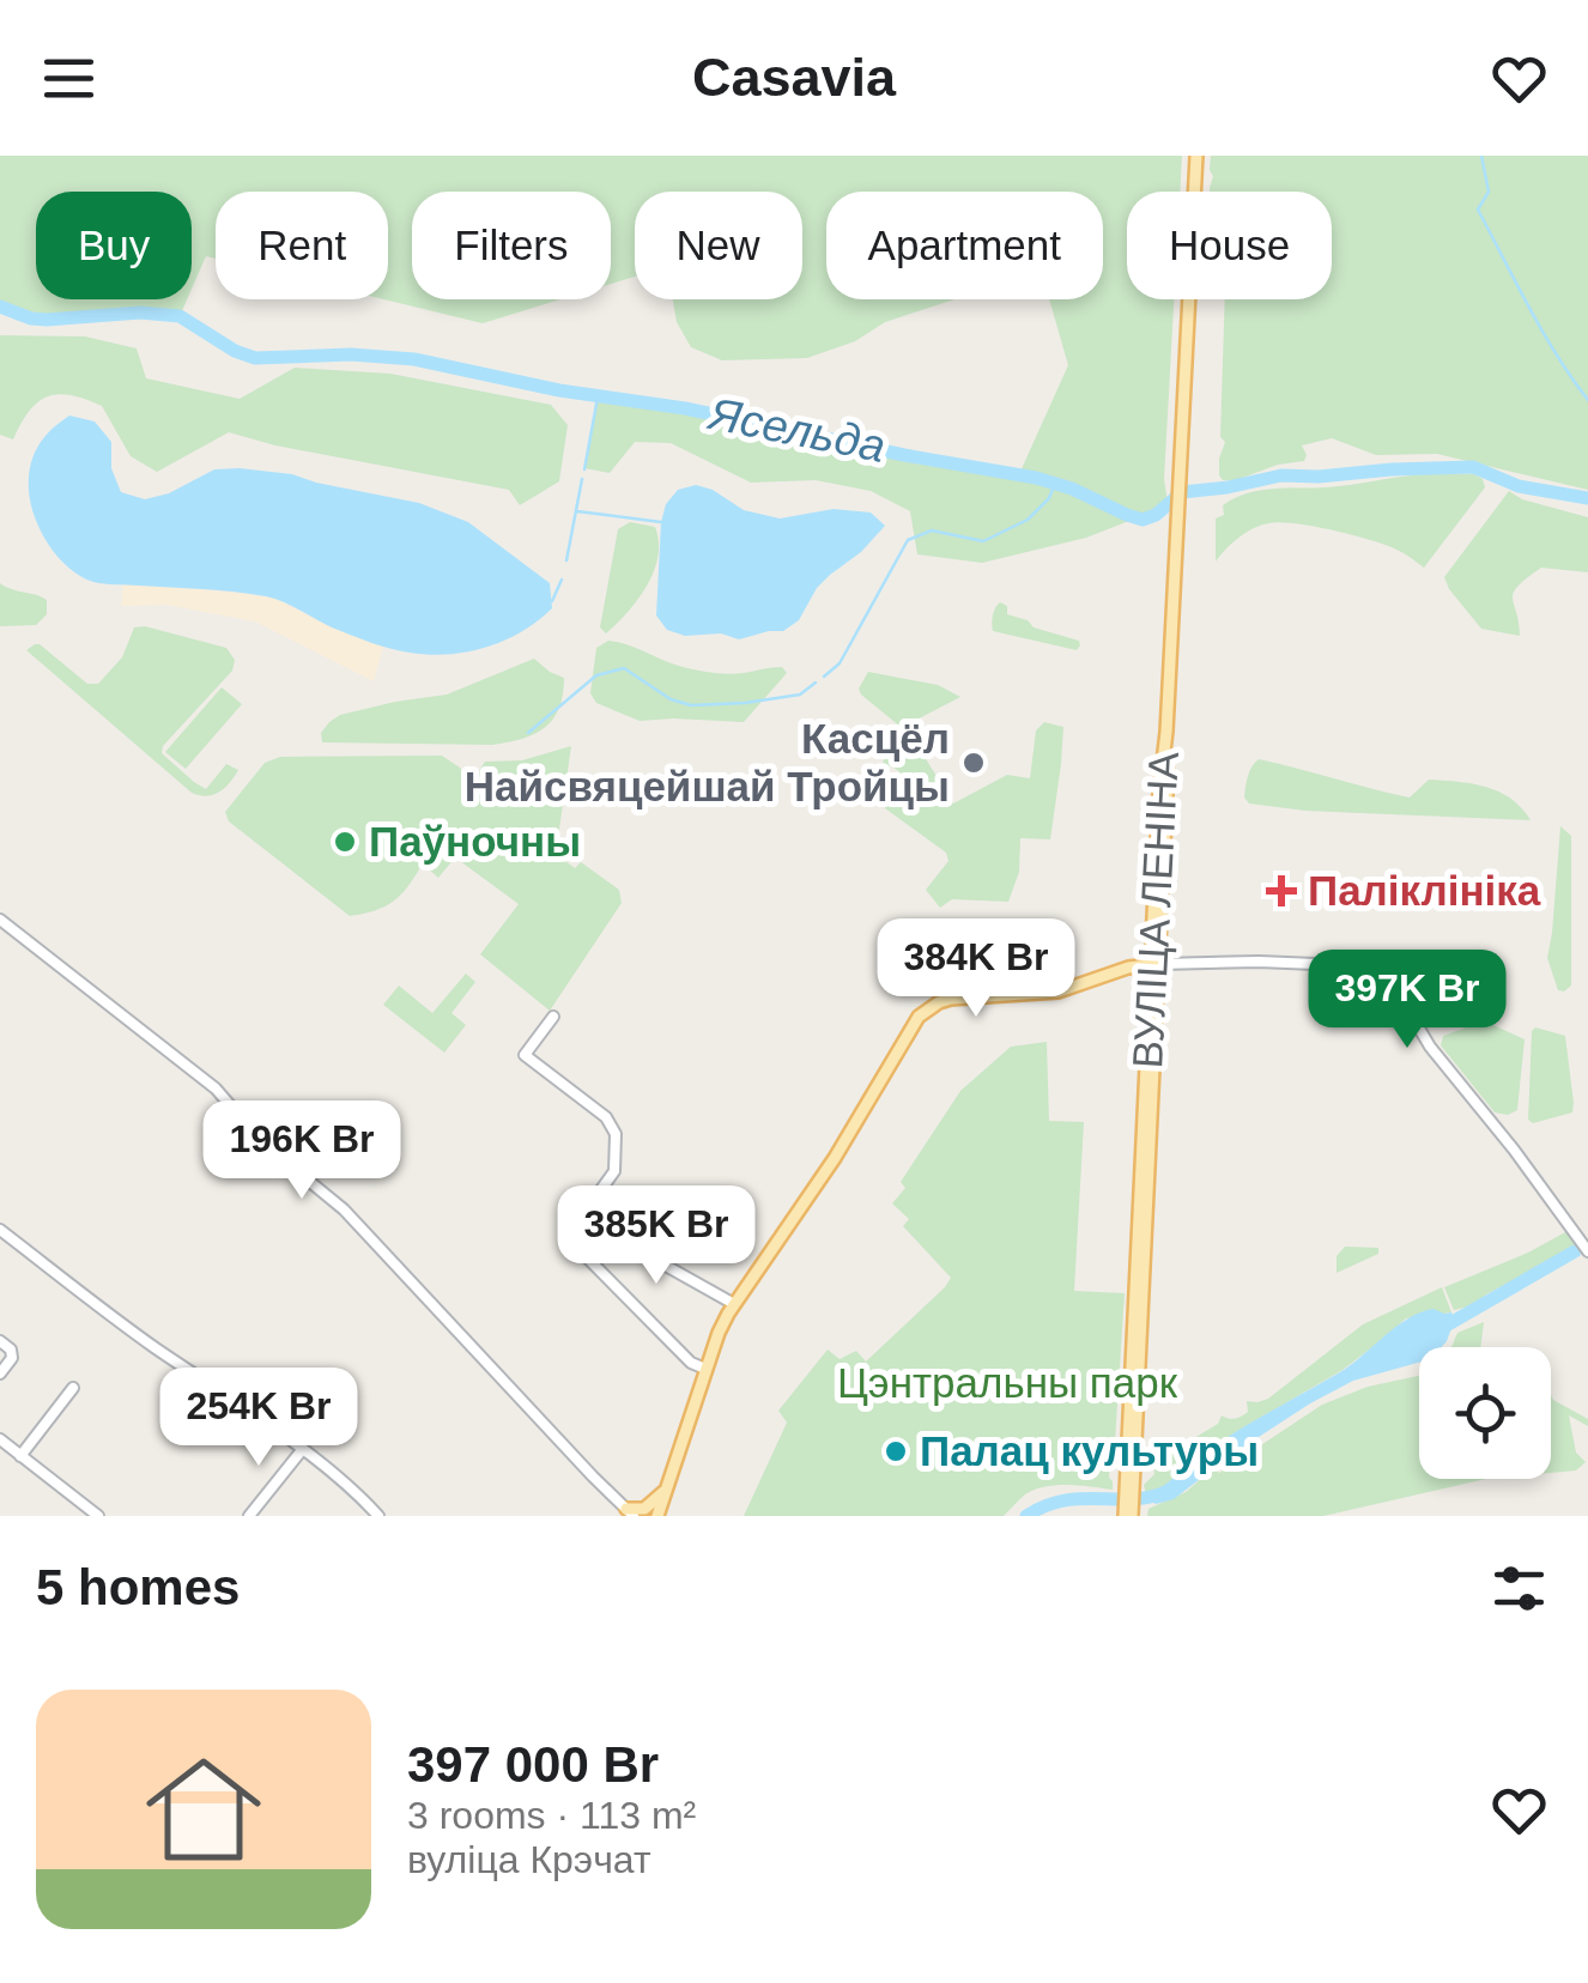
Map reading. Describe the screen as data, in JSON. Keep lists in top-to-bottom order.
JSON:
{
  "streets": {
    "main road": ["ВУЛІЦА ЛЕНІНА"]
  },
  "water": ["Ясельда"],
  "parks": ["Цэнтральны парк"],
  "places": {
    "other": ["Касцёл Найсвяцейшай Тройцы", "Паўночны", "Палац культуры"],
    "health": ["Паліклініка"]
  },
  "page": {
    "header": "Casavia",
    "chip": [
      "Buy",
      "Rent",
      "Filters",
      "New",
      "Apartment",
      "House"
    ],
    "price": [
      "384K Br",
      "397K Br",
      "196K Br",
      "385K Br",
      "254K Br"
    ],
    "heading": "5 homes",
    "list": [
      {
        "name": "397 000 Br",
        "note": "3 rooms · 113 m² · вуліца Крэчат"
      }
    ]
  }
}
